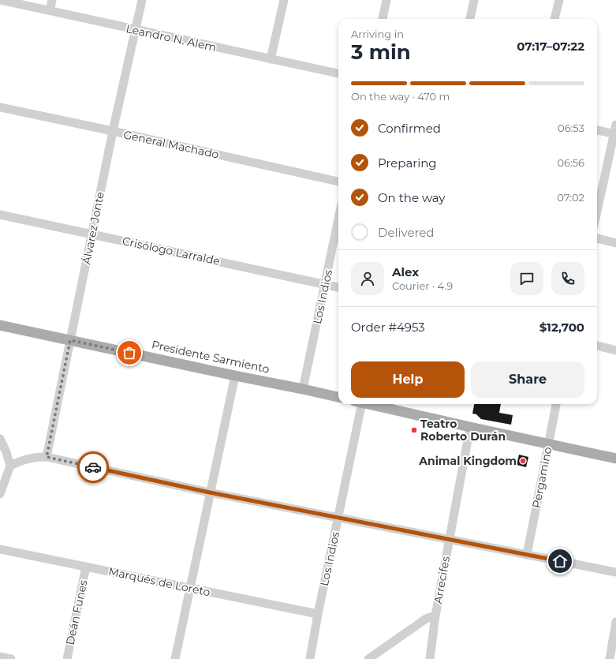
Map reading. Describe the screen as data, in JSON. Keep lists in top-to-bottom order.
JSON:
{
  "streets": {
    "main road": ["Presidente Sarmiento"],
    "street": [
      "Leandro N. Alem",
      "General Machado",
      "Álvarez Jonte",
      "Crisólogo Larralde",
      "Los Indios",
      "Pergamino",
      "Arrecifes",
      "Marqués de Loreto",
      "Deán Funes"
    ]
  },
  "crossings": [
    ["Leandro N. Alem", "Álvarez Jonte"],
    ["General Machado", "Álvarez Jonte"],
    ["Álvarez Jonte", "Crisólogo Larralde"],
    ["Álvarez Jonte", "Presidente Sarmiento"],
    ["Crisólogo Larralde", "Los Indios"],
    ["Los Indios", "Presidente Sarmiento"],
    ["Los Indios", "Marqués de Loreto"],
    ["Marqués de Loreto", "Deán Funes"]
  ],
  "places": ["Teatro Roberto Durán", "Animal Kingdom"],
  "page": {
    "heading": ["3 min", "Arriving in", "07:17–07:22"],
    "panel": [
      "Alex",
      "Courier · 4.9",
      "Order #4953",
      "$12,700"
    ],
    "bar": "On the way · 470 m",
    "list": [
      ["Confirmed", "06:53"],
      ["Preparing", "06:56"],
      ["On the way", "07:02"],
      "Delivered"
    ],
    "buttons": ["Help", "Share"]
  }
}
